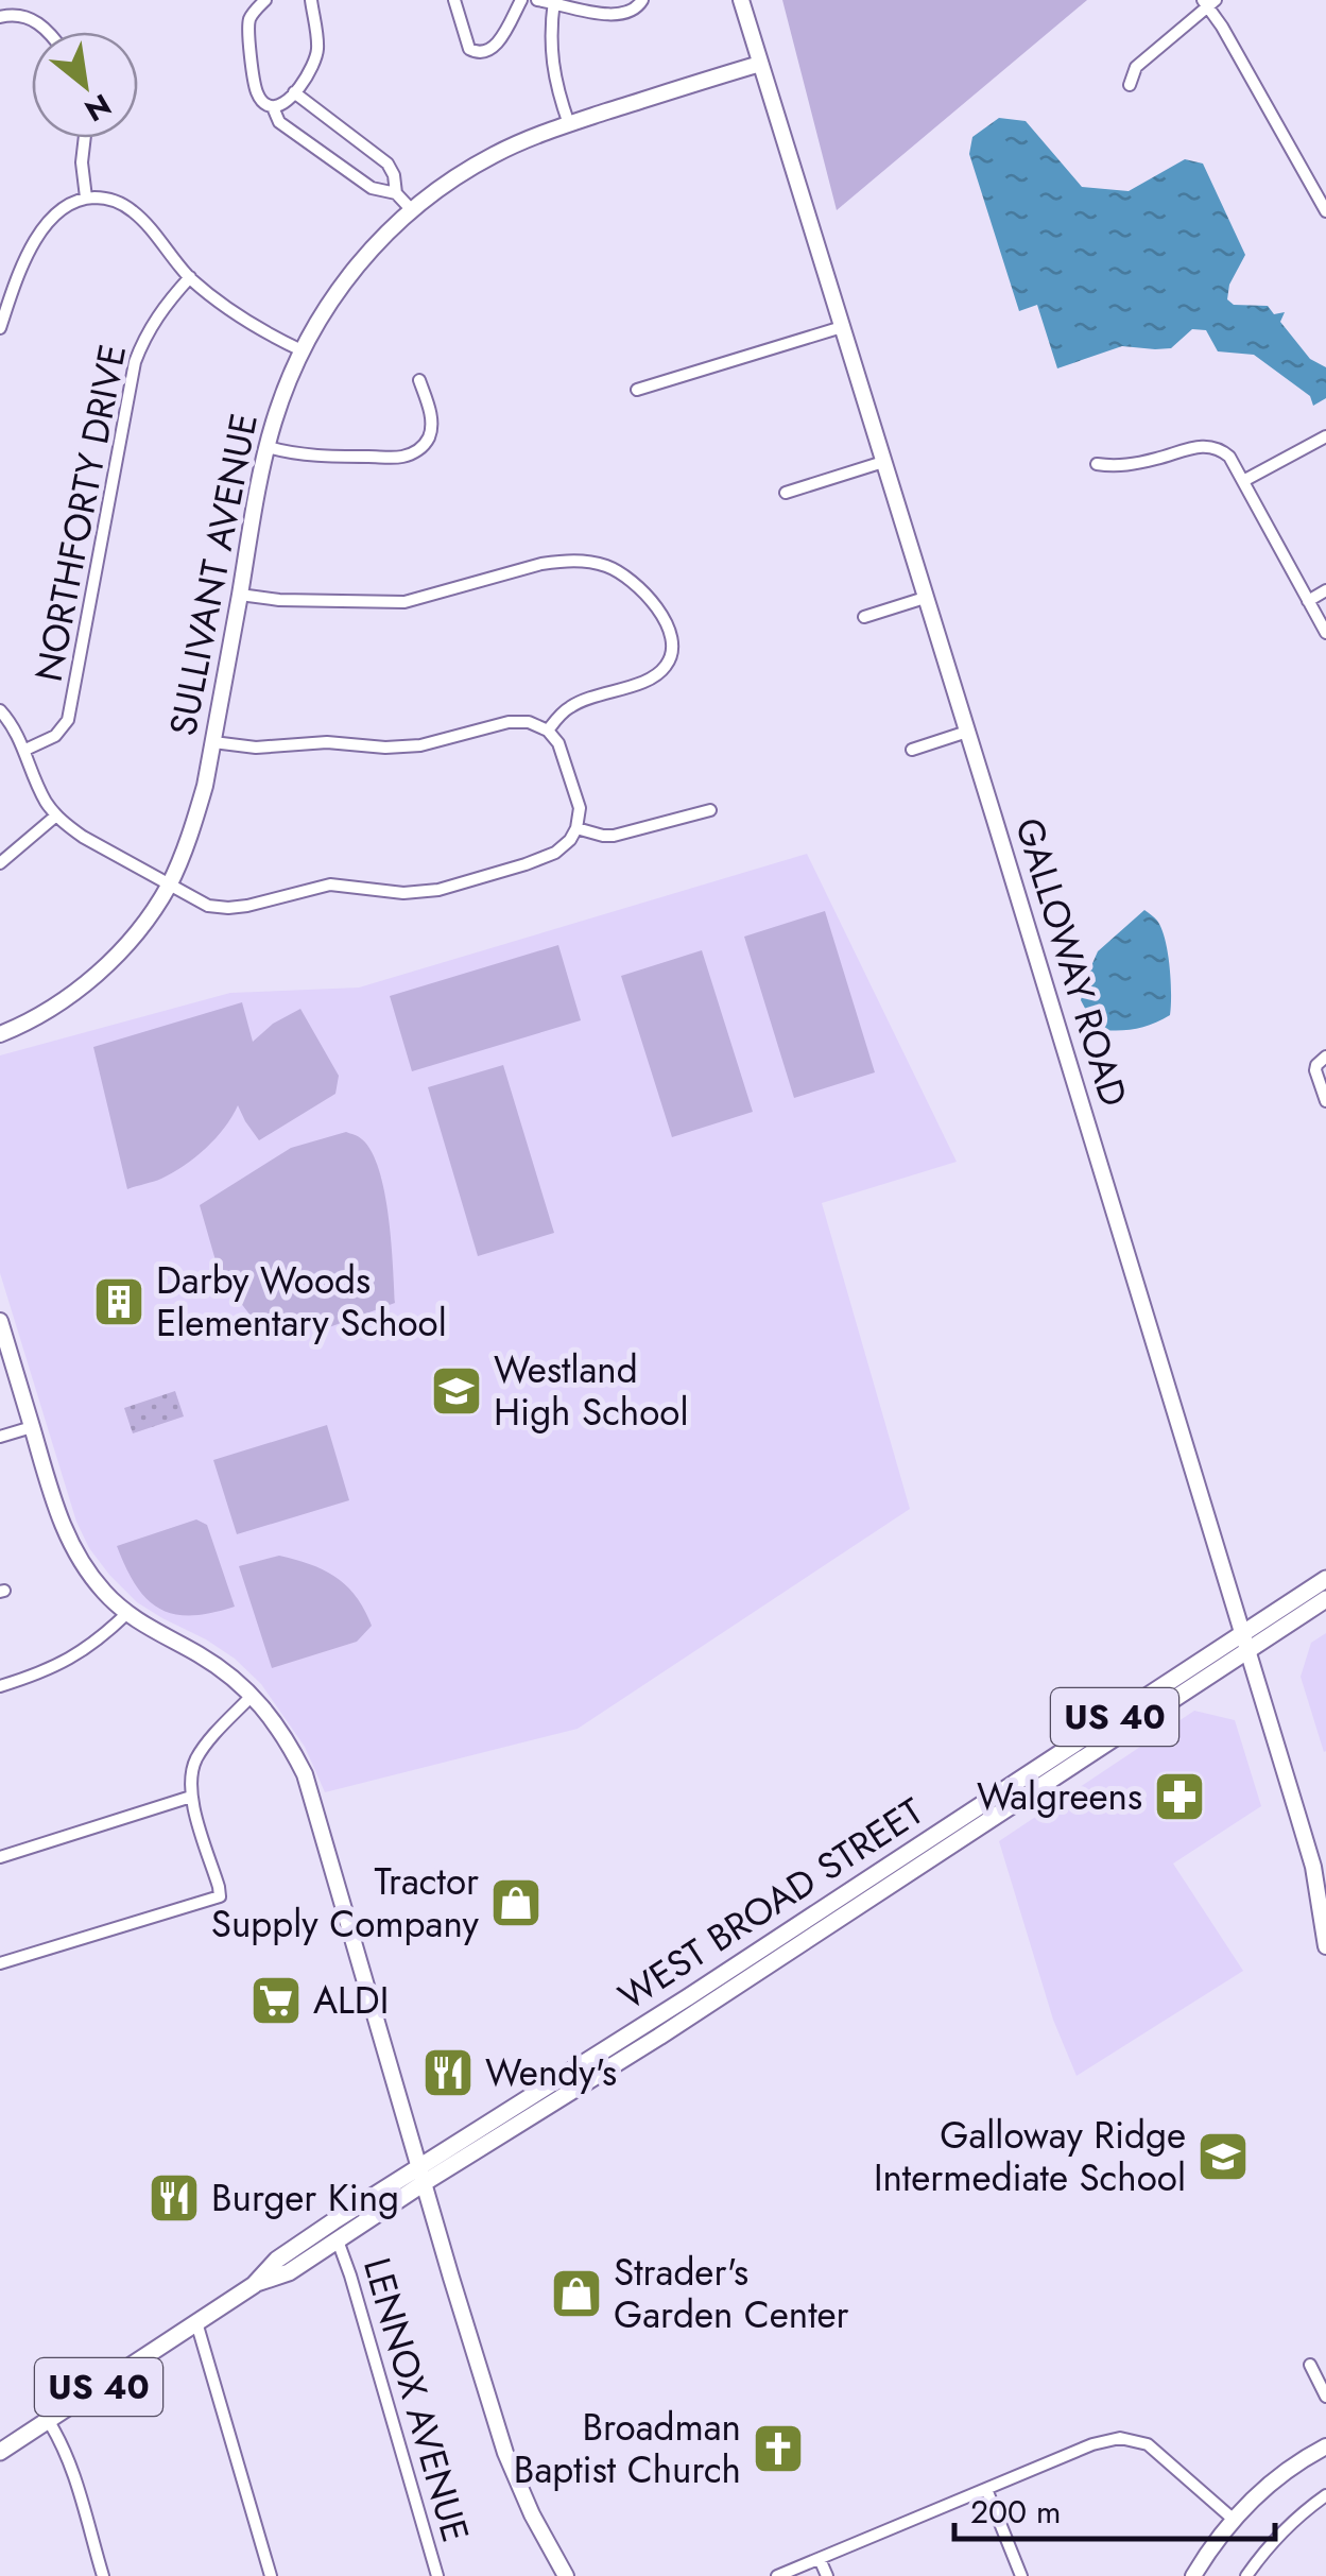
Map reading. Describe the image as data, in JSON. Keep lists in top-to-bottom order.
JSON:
{
  "streets": {
    "main road": ["US 40", "WEST BROAD STREET"],
    "street": [
      "NORTHFORTY DRIVE",
      "SULLIVANT AVENUE",
      "GALLOWAY ROAD",
      "LENNOX AVENUE"
    ]
  },
  "crossings": [
    ["SULLIVANT AVENUE", "GALLOWAY ROAD"],
    ["GALLOWAY ROAD", "WEST BROAD STREET"],
    ["WEST BROAD STREET", "LENNOX AVENUE"]
  ],
  "places": {
    "building": ["Darby Woods Elementary School"],
    "school or university": ["Westland High School", "Galloway Ridge Intermediate School"],
    "pharmacy": ["Walgreens"],
    "shop": ["Tractor Supply Company", "Strader's Garden Center"],
    "supermarket": ["ALDI"],
    "restaurant": ["Wendy's", "Burger King"],
    "church": ["Broadman Baptist Church"]
  },
  "scale_bar": "200 m",
  "north": "bottom right"
}
